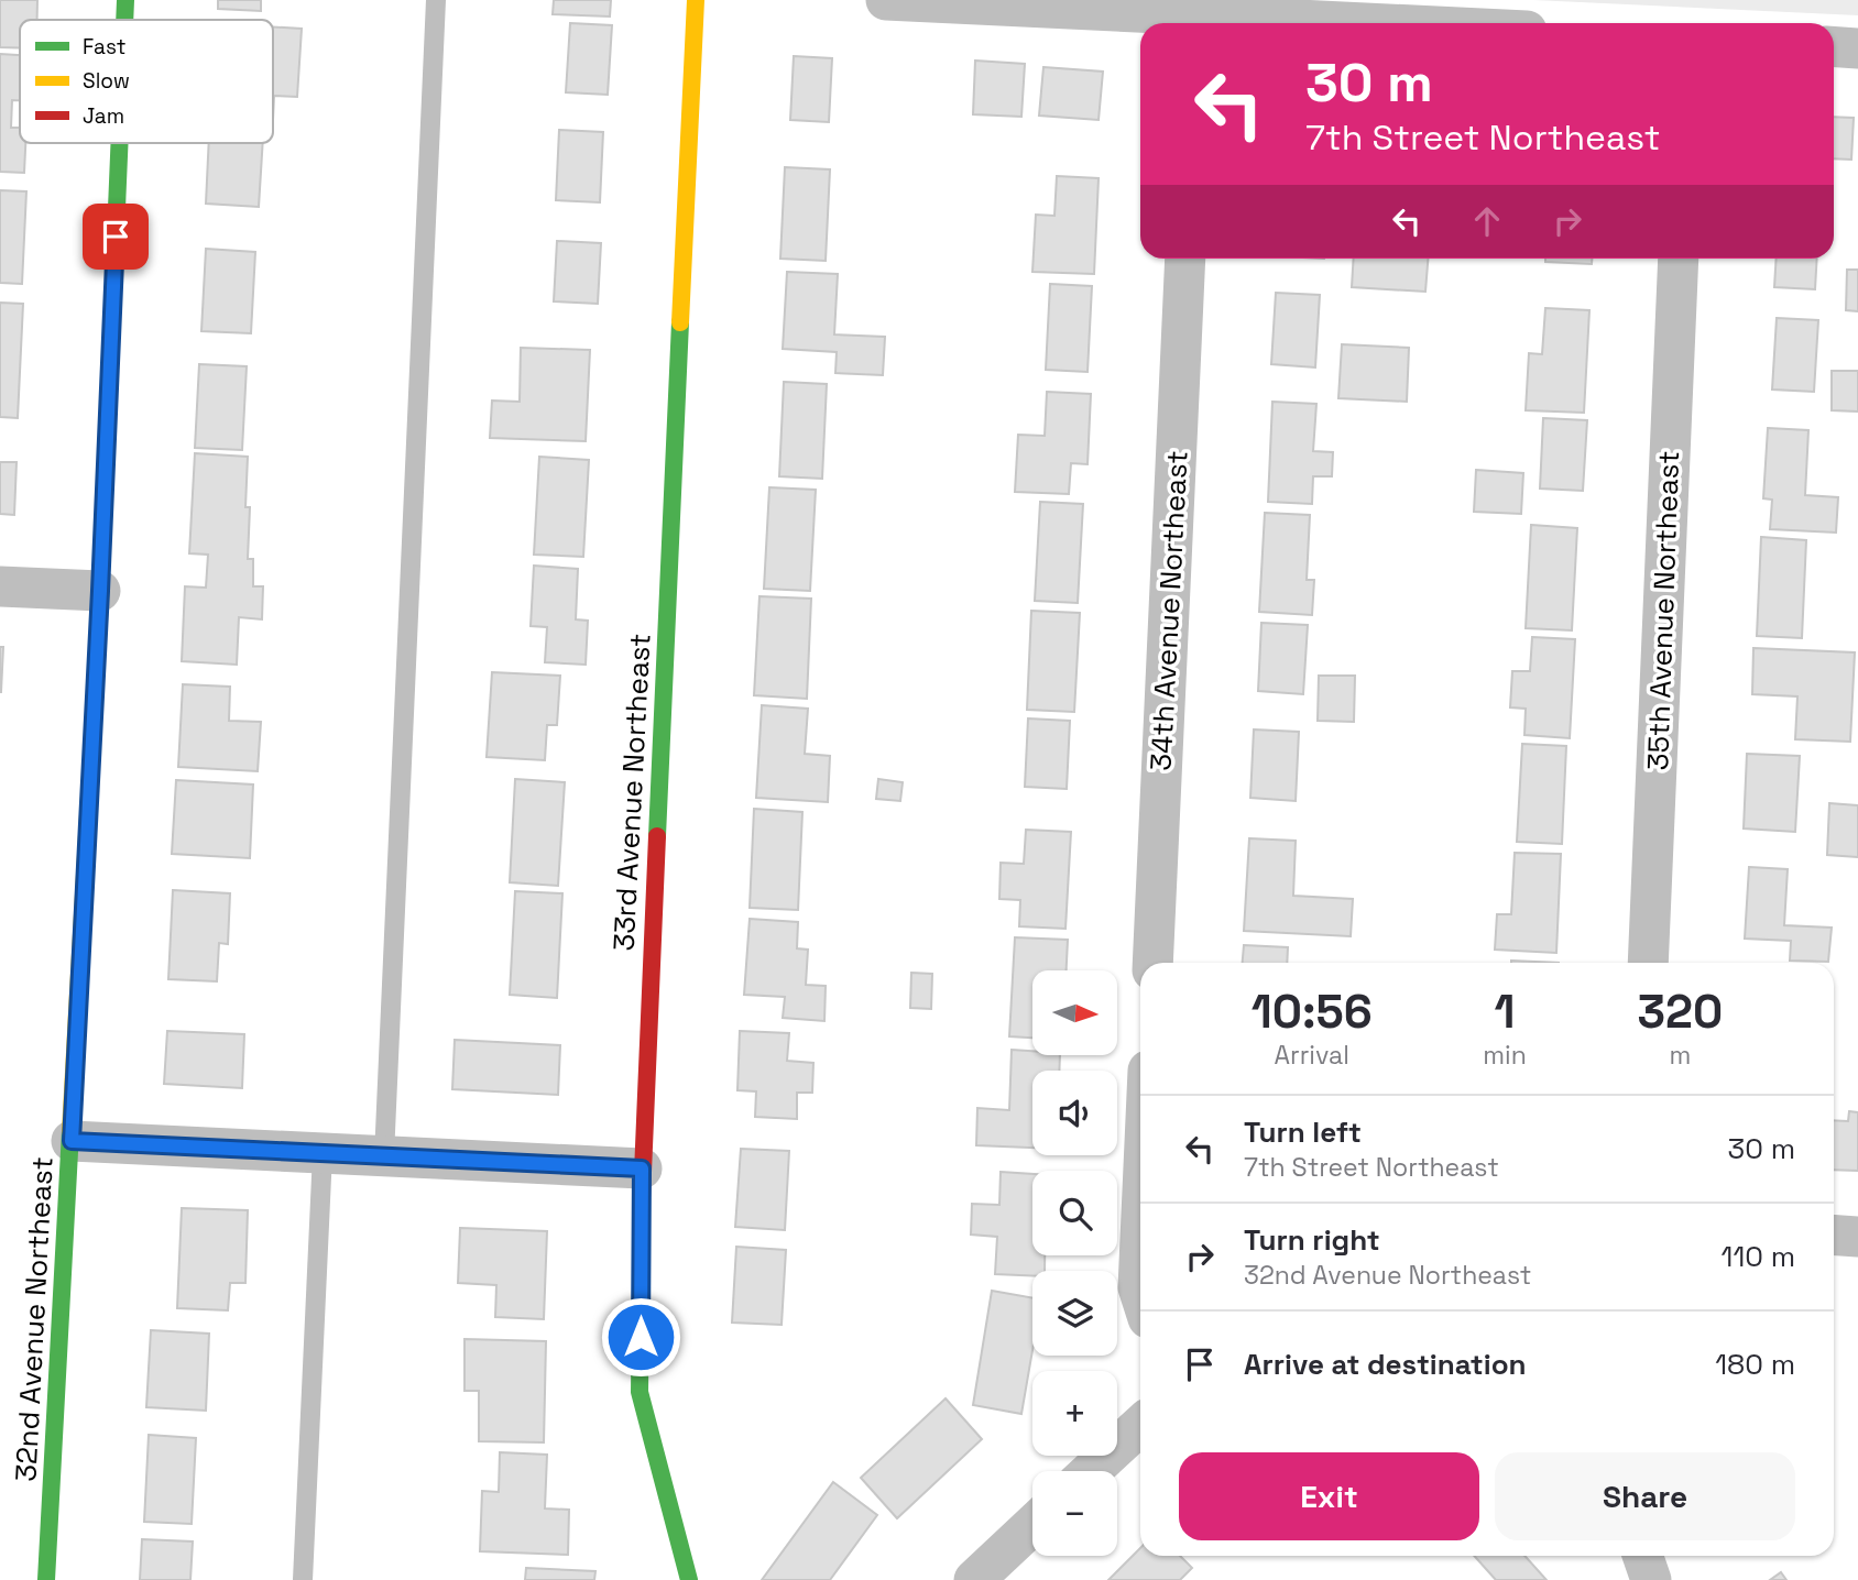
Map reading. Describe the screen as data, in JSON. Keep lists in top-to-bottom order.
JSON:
{
  "streets": {
    "street": [
      "34th Avenue Northeast",
      "35th Avenue Northeast",
      "33rd Avenue Northeast",
      "32nd Avenue Northeast"
    ]
  },
  "legend": ["Fast", "Slow", "Jam"],
  "north": "right",
  "page": {
    "turn": ["30 m", "7th Street Northeast"],
    "eta": [
      "10:56",
      "Arrival",
      "1",
      "min",
      "320",
      "m"
    ],
    "map_buttons": ["+", "−"],
    "list": [
      {
        "name": "Turn left",
        "note": "7th Street Northeast",
        "value": "30 m"
      },
      {
        "name": "Turn right",
        "note": "32nd Avenue Northeast",
        "value": "110 m"
      },
      {
        "name": "Arrive at destination",
        "value": "180 m"
      }
    ],
    "buttons": ["Exit", "Share"]
  }
}
